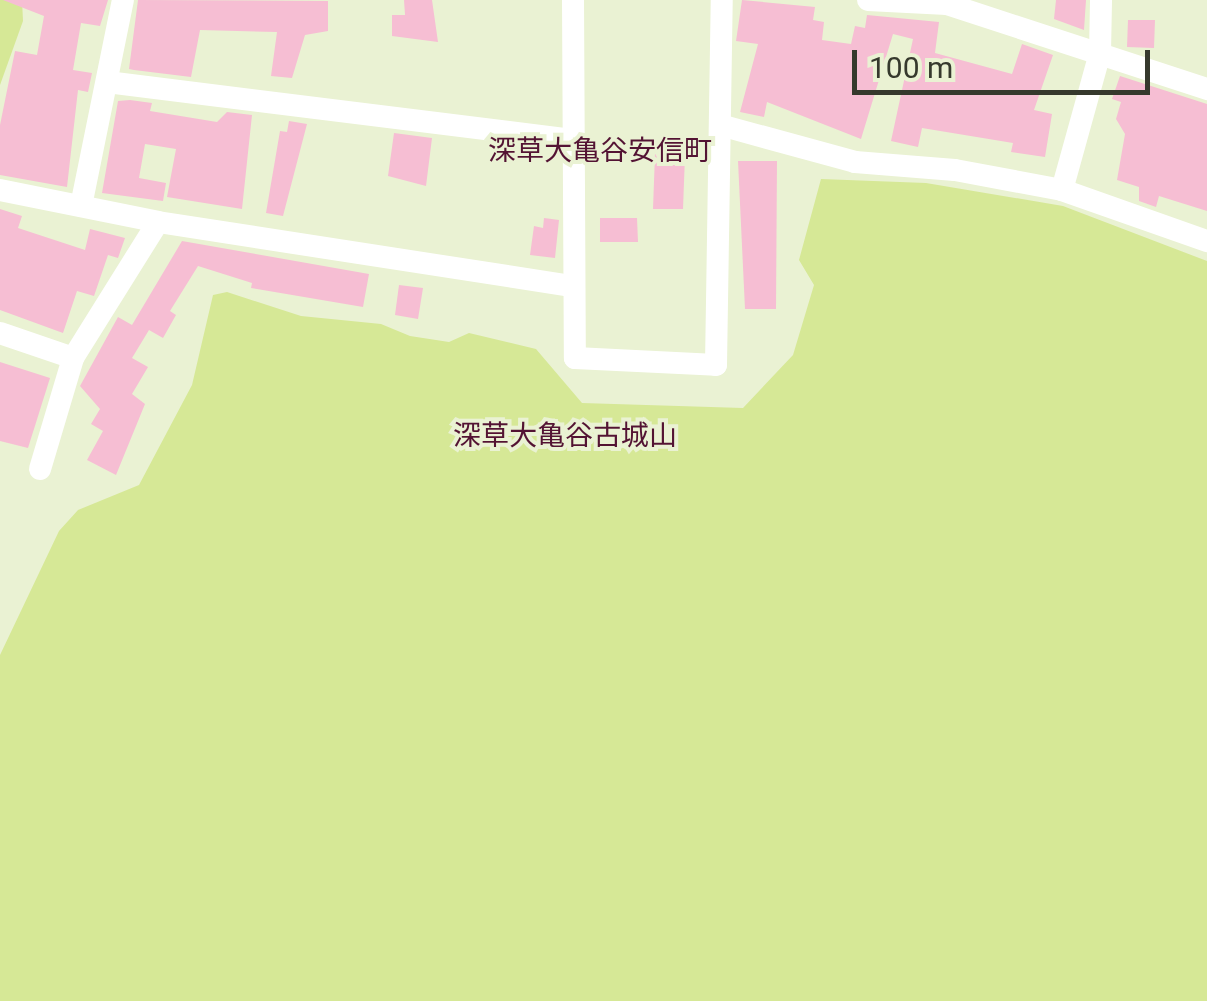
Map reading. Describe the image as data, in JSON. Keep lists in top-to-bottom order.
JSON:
{
  "districts": ["深草大亀谷安信町", "深草大亀谷古城山"],
  "scale_bar": "100 m"
}
